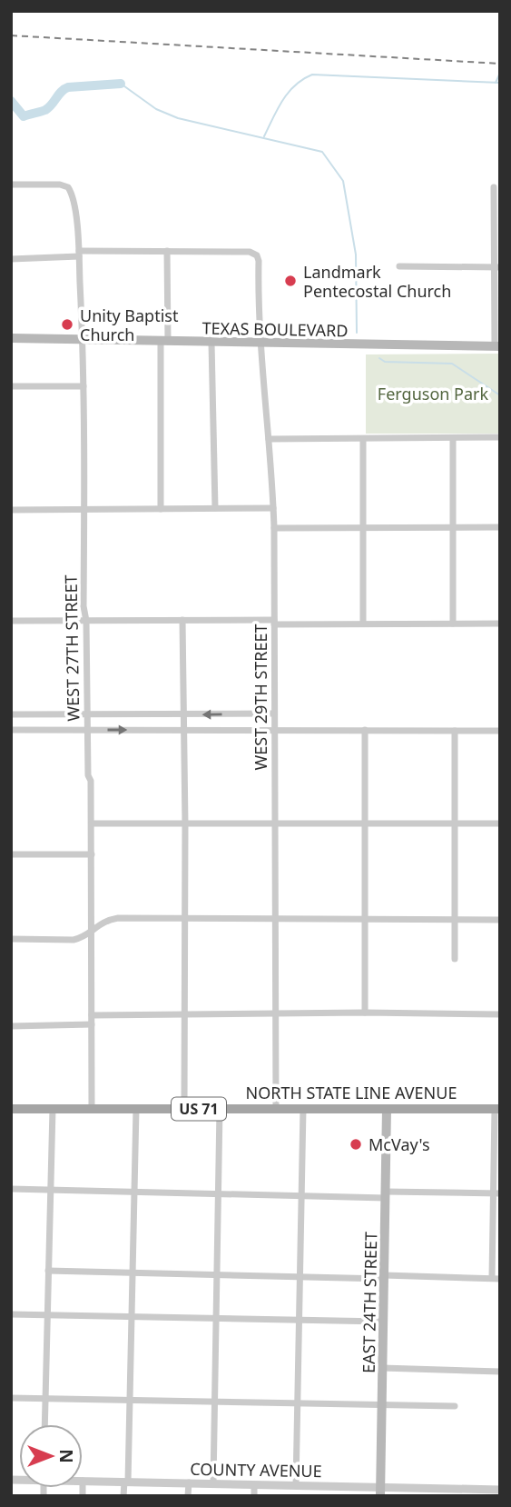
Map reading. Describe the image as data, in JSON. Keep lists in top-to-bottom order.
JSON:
{
  "streets": {
    "main road": [
      "TEXAS BOULEVARD",
      "NORTH STATE LINE AVENUE",
      "US 71",
      "EAST 24TH STREET"
    ],
    "street": ["WEST 27TH STREET", "WEST 29TH STREET", "COUNTY AVENUE"]
  },
  "crossings": [
    ["TEXAS BOULEVARD", "WEST 27TH STREET"],
    ["TEXAS BOULEVARD", "WEST 29TH STREET"],
    ["WEST 27TH STREET", "NORTH STATE LINE AVENUE"],
    ["WEST 29TH STREET", "NORTH STATE LINE AVENUE"],
    ["NORTH STATE LINE AVENUE", "EAST 24TH STREET"],
    ["EAST 24TH STREET", "COUNTY AVENUE"]
  ],
  "parks": ["Ferguson Park"],
  "places": ["Landmark Pentecostal Church", "Unity Baptist Church", "McVay's"],
  "north": "right"
}
